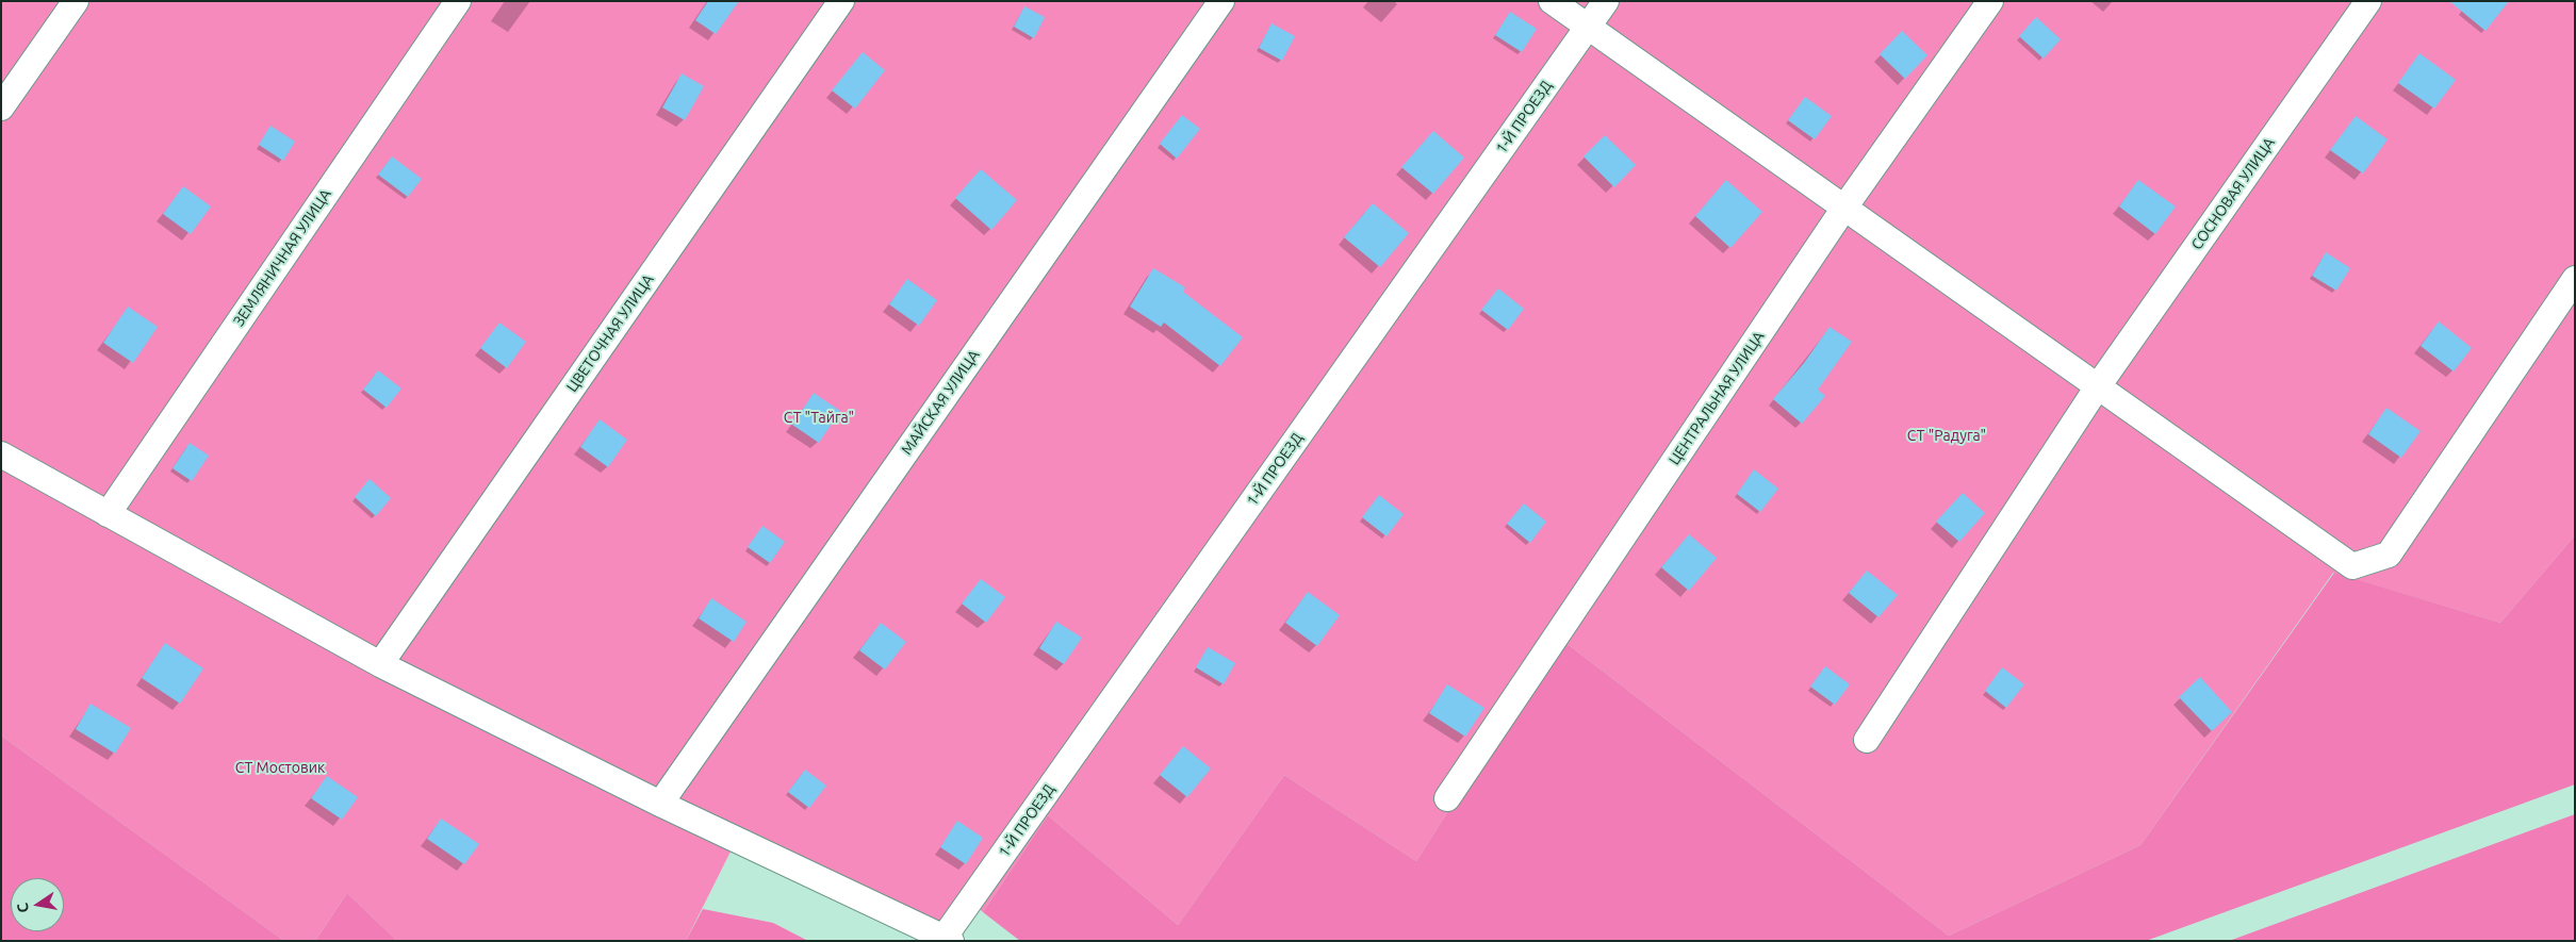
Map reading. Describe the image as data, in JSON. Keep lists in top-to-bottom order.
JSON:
{
  "streets": {
    "street": [
      "1-Й ПРОЕЗД",
      "СОСНОВАЯ УЛИЦА",
      "ЗЕМЛЯНИЧНАЯ УЛИЦА",
      "ЦВЕТОЧНАЯ УЛИЦА",
      "ЦЕНТРАЛЬНАЯ УЛИЦА",
      "МАЙСКАЯ УЛИЦА"
    ]
  },
  "parks": ["СТ \"Тайга\"", "СТ \"Радуга\"", "СТ Мостовик"],
  "north": "left"
}
